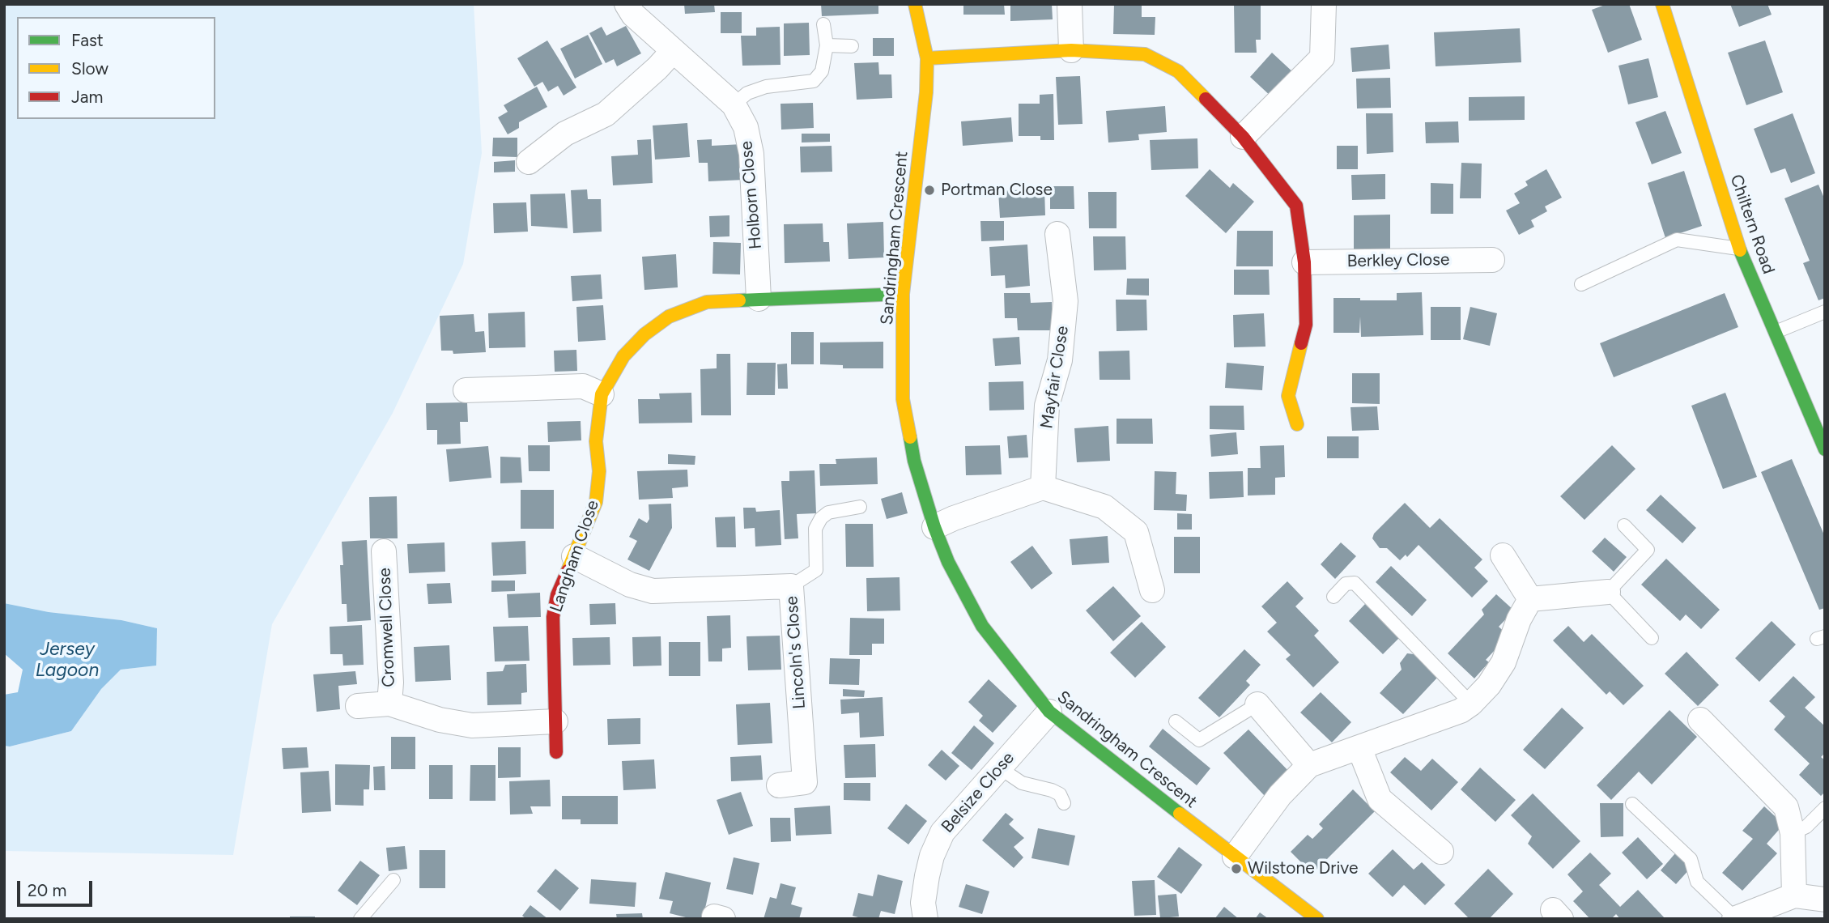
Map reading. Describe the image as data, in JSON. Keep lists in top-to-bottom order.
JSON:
{
  "streets": {
    "street": [
      "Holborn Close",
      "Chiltern Road",
      "Sandringham Crescent",
      "Berkley Close",
      "Mayfair Close",
      "Langham Close",
      "Cromwell Close",
      "Lincoln's Close",
      "Belsize Close"
    ]
  },
  "crossings": [
    ["Holborn Close", "Langham Close"],
    ["Sandringham Crescent", "Langham Close"],
    ["Sandringham Crescent", "Belsize Close"],
    ["Langham Close", "Cromwell Close"],
    ["Langham Close", "Lincoln's Close"]
  ],
  "water": ["Jersey Lagoon"],
  "places": ["Portman Close", "Wilstone Drive"],
  "legend": ["Fast", "Slow", "Jam"],
  "scale_bar": "20 m"
}
